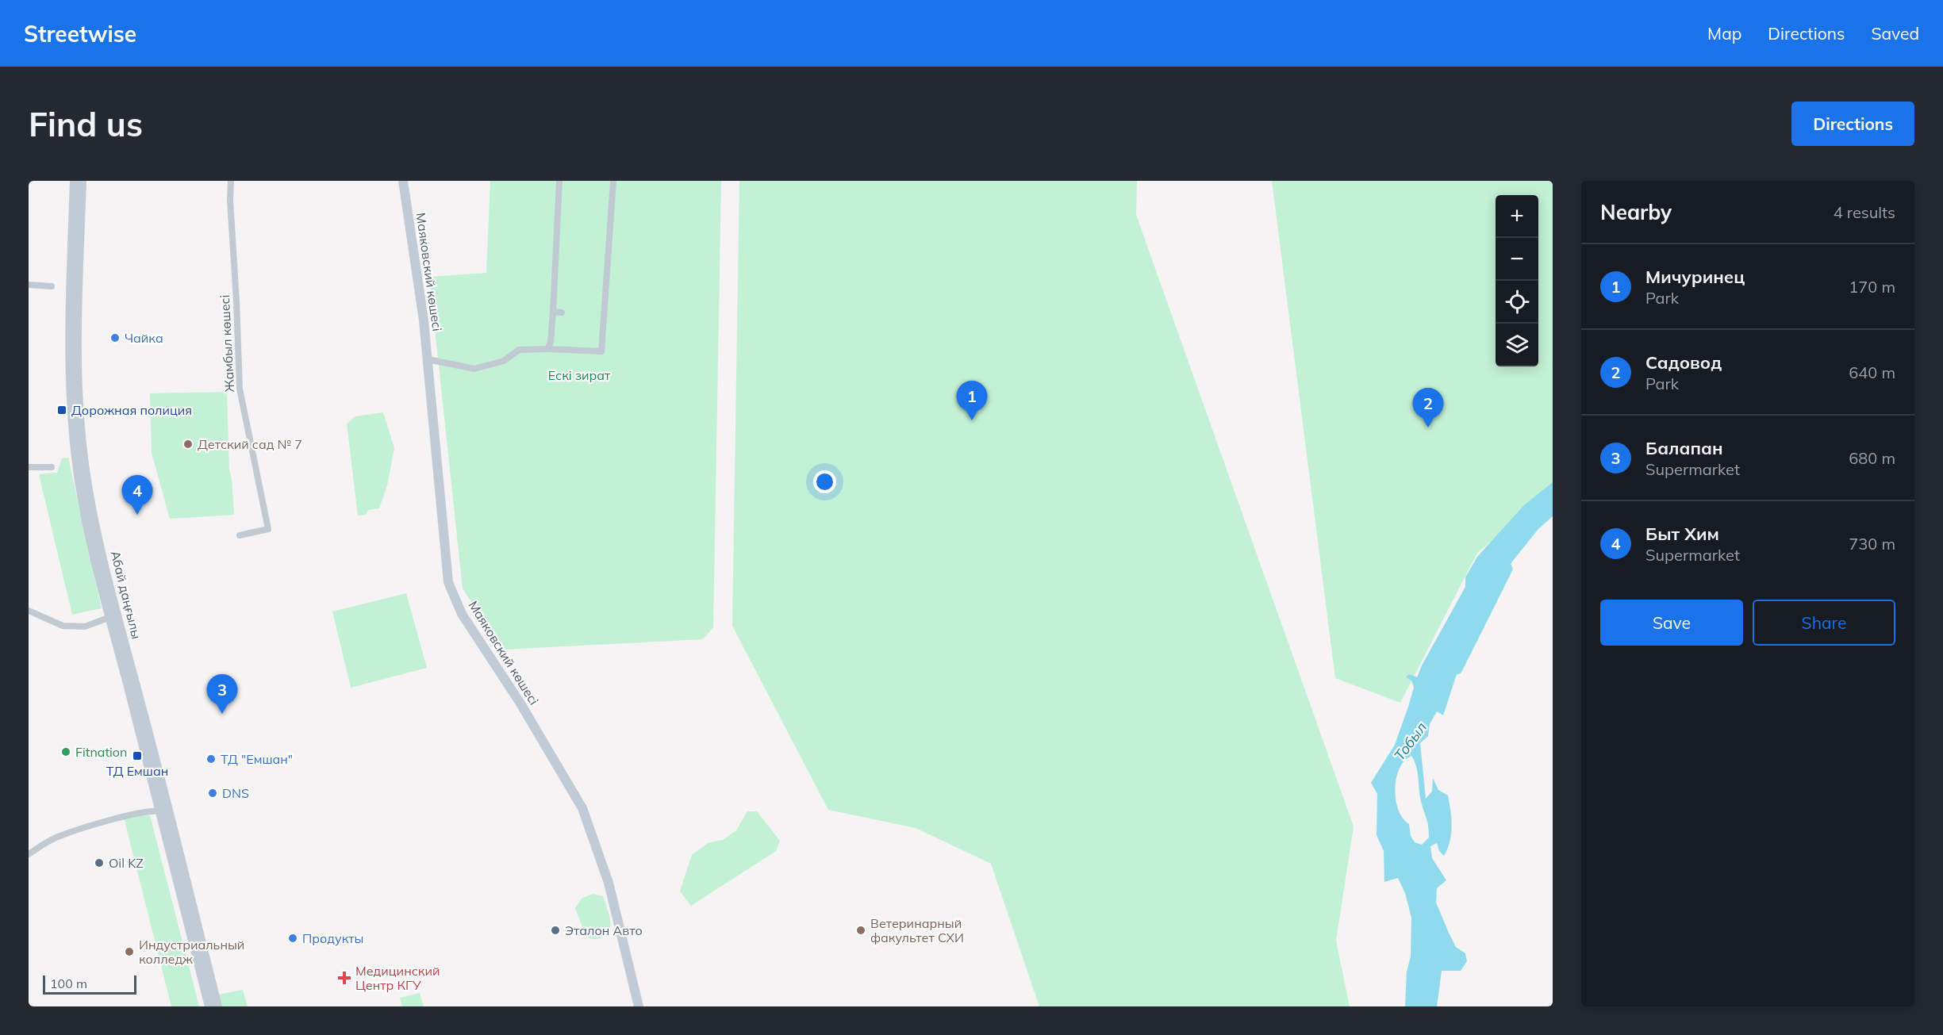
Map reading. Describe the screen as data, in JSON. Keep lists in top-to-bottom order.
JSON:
{
  "streets": {
    "main road": ["Маяковский көшесі", "Абай даңғылы"],
    "street": ["Жамбыл көшесі"]
  },
  "water": ["Тобыл"],
  "parks": ["Ескі зират"],
  "places": {
    "other": [
      "Чайка",
      "Детский сад № 7",
      "Fitnation",
      "ТД \"Емшан\"",
      "DNS",
      "Oil KZ",
      "Эталон Авто",
      "Ветеринарный факультет СХИ",
      "Продукты",
      "Индустриальный колледж"
    ],
    "transit": ["Дорожная полиция", "ТД Емшан"],
    "health": ["Медицинский Центр КГУ"]
  },
  "scale_bar": "100 m",
  "page": {
    "header": "Streetwise",
    "nav": ["Map", "Directions", "Saved"],
    "buttons": [
      "Directions",
      ["Save", "Share"]
    ],
    "title": "Find us",
    "heading": ["Nearby", "4 results"],
    "map_buttons": ["+", "−"],
    "list": [
      {
        "mark": "1",
        "name": "Мичуринец",
        "note": "Park",
        "value": "170 m"
      },
      {
        "mark": "2",
        "name": "Садовод",
        "note": "Park",
        "value": "640 m"
      },
      {
        "mark": "3",
        "name": "Балапан",
        "note": "Supermarket",
        "value": "680 m"
      },
      {
        "mark": "4",
        "name": "Быт Хим",
        "note": "Supermarket",
        "value": "730 m"
      }
    ],
    "pins": [
      "1",
      "2",
      "4",
      "3"
    ],
    "scale": "100 m"
  }
}
